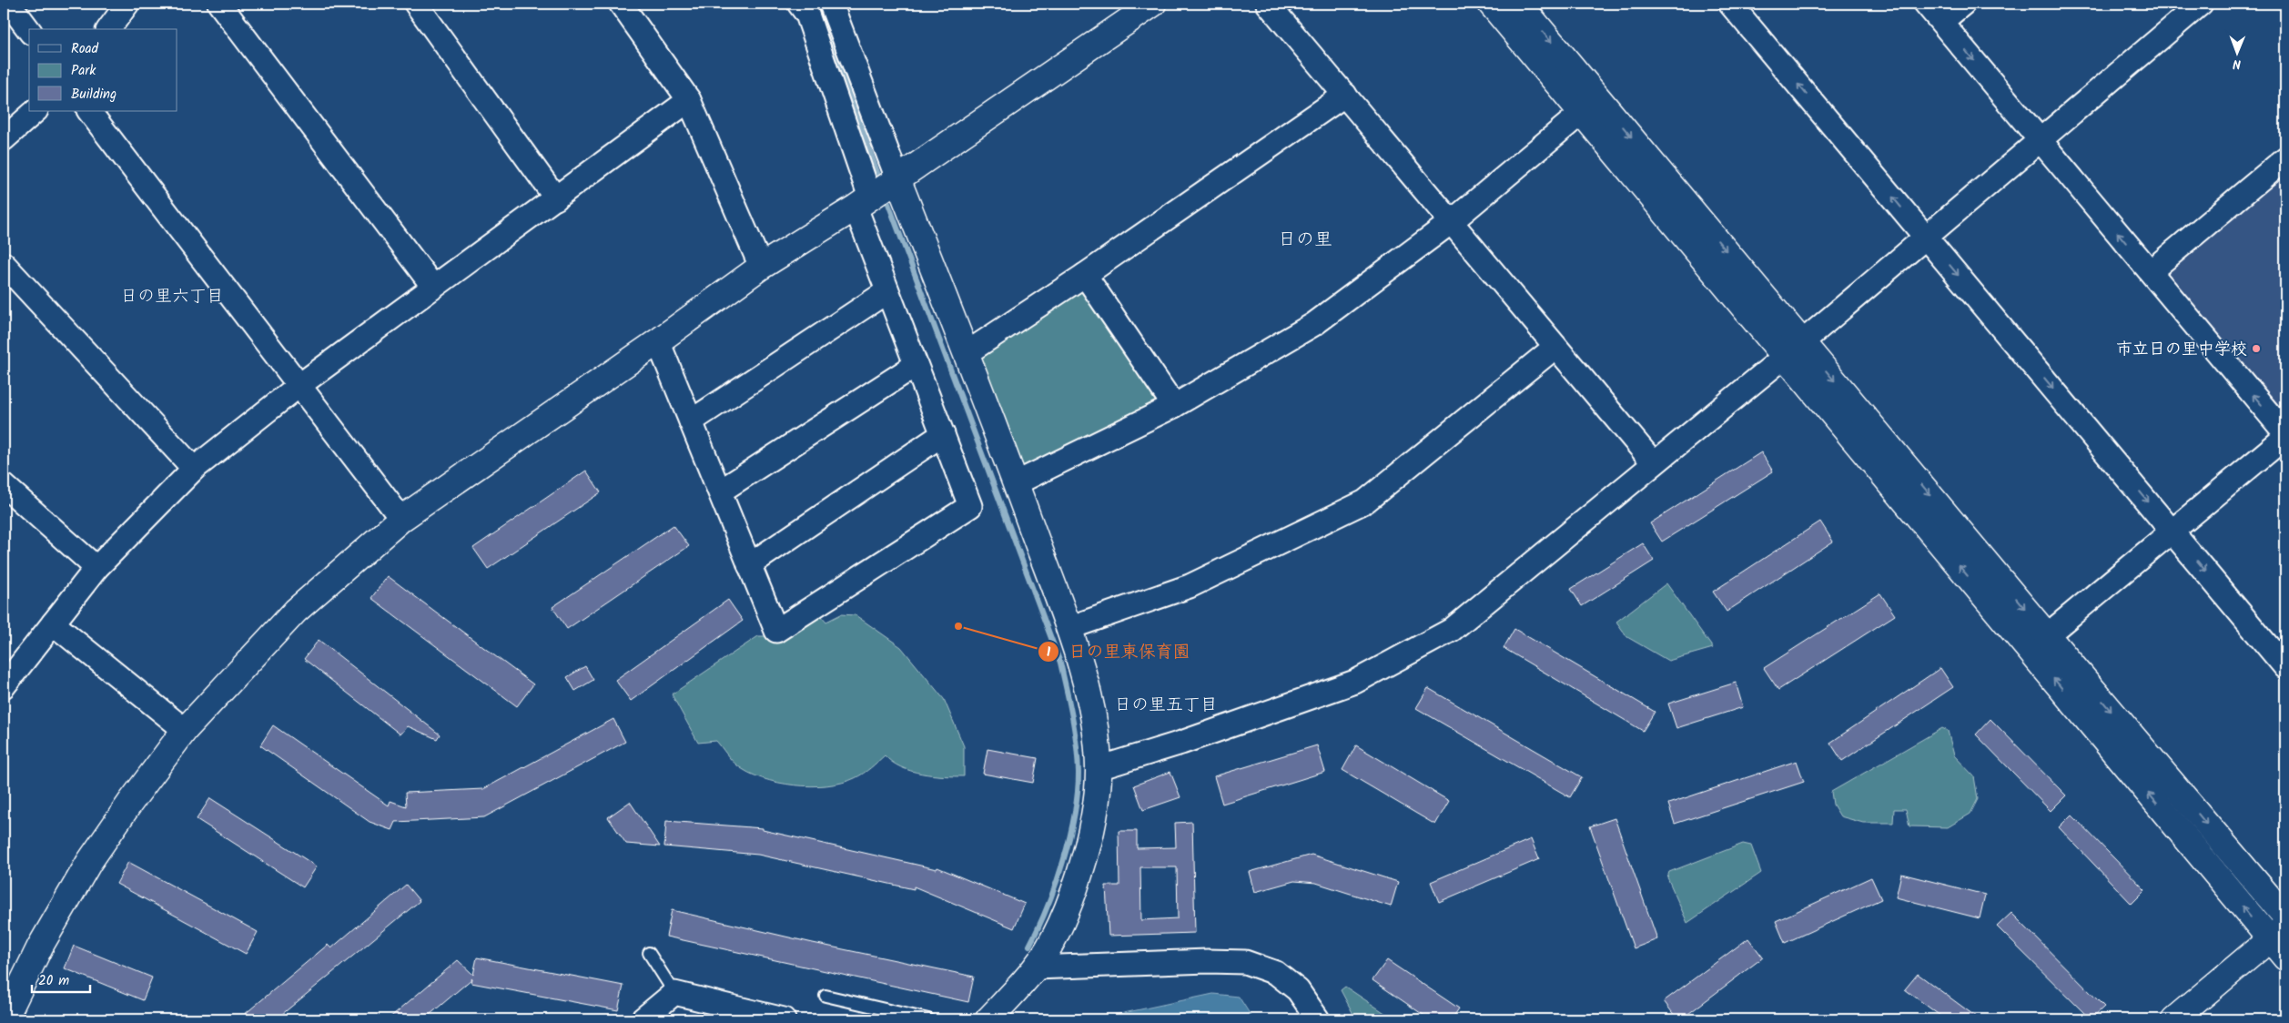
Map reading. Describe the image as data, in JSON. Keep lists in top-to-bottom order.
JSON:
{
  "districts": ["日の里", "日の里六丁目", "日の里五丁目"],
  "places": ["市立日の里中学校", "日の里東保育園"],
  "legend": ["Road", "Park", "Building"],
  "scale_bar": "20 m",
  "north": "bottom"
}
